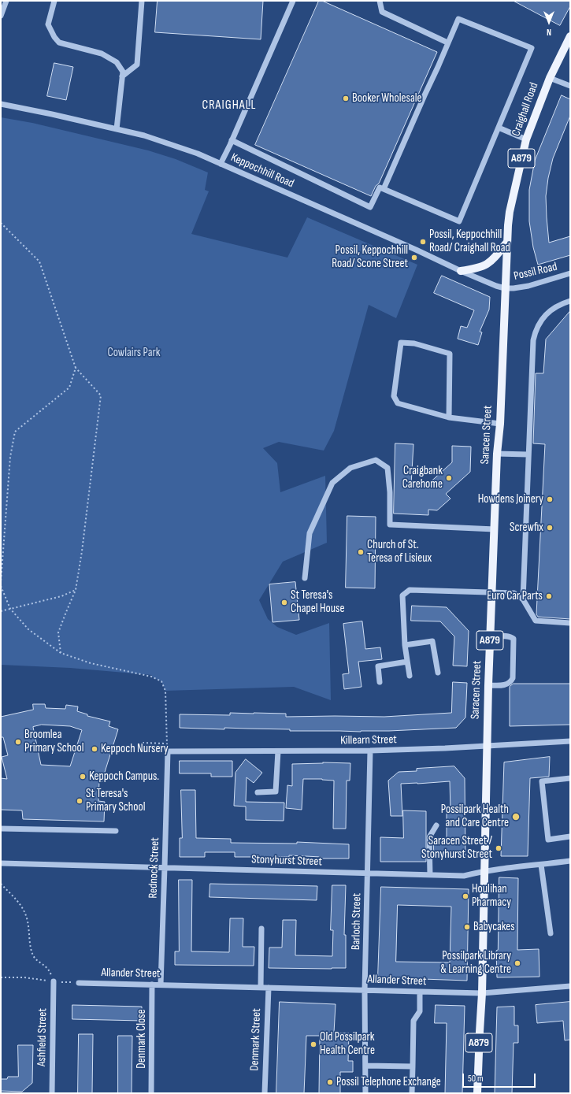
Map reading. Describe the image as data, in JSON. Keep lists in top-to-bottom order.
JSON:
{
  "streets": {
    "main road": ["Craighall Road", "A879", "Saracen Street"],
    "street": [
      "Keppochhill Road",
      "Possil Road",
      "Killearn Street",
      "Stonyhurst Street",
      "Rednock Street",
      "Barloch Street",
      "Allander Street",
      "Ashfield Street",
      "Denmark Close",
      "Denmark Street"
    ]
  },
  "crossings": [
    ["Craighall Road", "Keppochhill Road"],
    ["Craighall Road", "Possil Road"],
    ["Craighall Road", "Saracen Street"],
    ["Keppochhill Road", "Possil Road"],
    ["Keppochhill Road", "Saracen Street"],
    ["Possil Road", "Saracen Street"],
    ["Saracen Street", "Killearn Street"],
    ["Saracen Street", "Stonyhurst Street"],
    ["Saracen Street", "Allander Street"],
    ["Killearn Street", "Rednock Street"],
    ["Killearn Street", "Barloch Street"],
    ["Stonyhurst Street", "Rednock Street"],
    ["Stonyhurst Street", "Barloch Street"],
    ["Rednock Street", "Allander Street"],
    ["Barloch Street", "Allander Street"],
    ["Allander Street", "Denmark Close"],
    ["Allander Street", "Denmark Street"]
  ],
  "districts": ["CRAIGHALL"],
  "parks": ["Cowlairs Park"],
  "places": [
    "Booker Wholesale",
    "Possil, Keppochhill Road/ Craighall Road",
    "Possil, Keppochhill Road/ Scone Street",
    "Craigbank Carehome",
    "Howdens Joinery",
    "Screwfix",
    "Church of St. Teresa of Lisieux",
    "Euro Car Parts",
    "St Teresa's Chapel House",
    "Broomlea Primary School",
    "Keppoch Nursery",
    "Keppoch Campus.",
    "St Teresa's Primary School",
    "Possilpark Health and Care Centre",
    "Saracen Street / Stonyhurst Street",
    "Houlihan Pharmacy",
    "Babycakes",
    "Possilpark Library & Learning Centre",
    "Old Possilpark Health Centre",
    "Possil Telephone Exchange"
  ],
  "scale_bar": "50 m",
  "north": "bottom"
}
